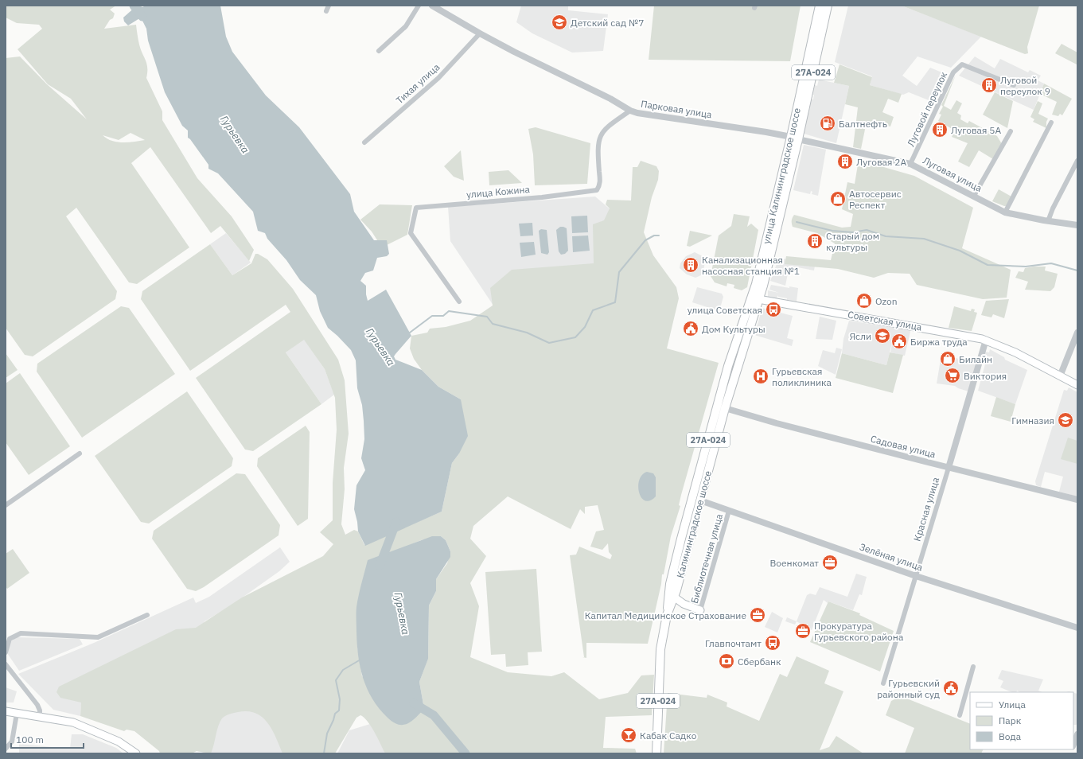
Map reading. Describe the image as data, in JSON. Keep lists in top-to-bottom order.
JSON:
{
  "streets": {
    "main road": [
      "27А-024",
      "улица Калининградское шоссе",
      "Советская улица",
      "Калининградское шоссе"
    ],
    "street": [
      "Тихая улица",
      "Парковая улица",
      "Луговой переулок",
      "Луговая улица",
      "улица Кожина",
      "Садовая улица",
      "Красная улица",
      "Зелёная улица",
      "Библиотечная улица"
    ]
  },
  "crossings": [
    ["Тихая улица", "Парковая улица"],
    ["Парковая улица", "Луговая улица"],
    ["Парковая улица", "улица Калининградское шоссе"],
    ["Парковая улица", "улица Кожина"],
    ["Луговой переулок", "Луговая улица"],
    ["Луговая улица", "улица Калининградское шоссе"],
    ["улица Калининградское шоссе", "Советская улица"],
    ["улица Калининградское шоссе", "Калининградское шоссе"],
    ["Советская улица", "Красная улица"],
    ["Советская улица", "Калининградское шоссе"],
    ["Садовая улица", "Красная улица"],
    ["Садовая улица", "Калининградское шоссе"],
    ["Красная улица", "Зелёная улица"],
    ["Калининградское шоссе", "Зелёная улица"],
    ["Зелёная улица", "Библиотечная улица"]
  ],
  "water": ["Гурьевка"],
  "places": {
    "school or university": ["Детский сад №7", "Ясли", "Гимназия"],
    "building": [
      "Луговой переулок 9",
      "Луговая 5А",
      "Луговая 2А",
      "Старый дом культуры",
      "Канализационная насосная станция №1"
    ],
    "fuel station": ["Балтнефть"],
    "shop": ["Автосервис Респект", "Ozon", "Билайн"],
    "bus stop": ["улица Советская", "Главпочтамт"],
    "public building": ["Дом Культуры", "Биржа труда", "Гурьевский районный суд"],
    "supermarket": ["Виктория"],
    "hospital": ["Гурьевская поликлиника"],
    "office": ["Военкомат", "Капитал Медицинское Страхование", "Прокуратура Гурьевского района"],
    "bank": ["Сбербанк"],
    "bar": ["Кабак Садко"]
  },
  "legend": ["Улица", "Парк", "Вода"],
  "scale_bar": "100 m"
}
